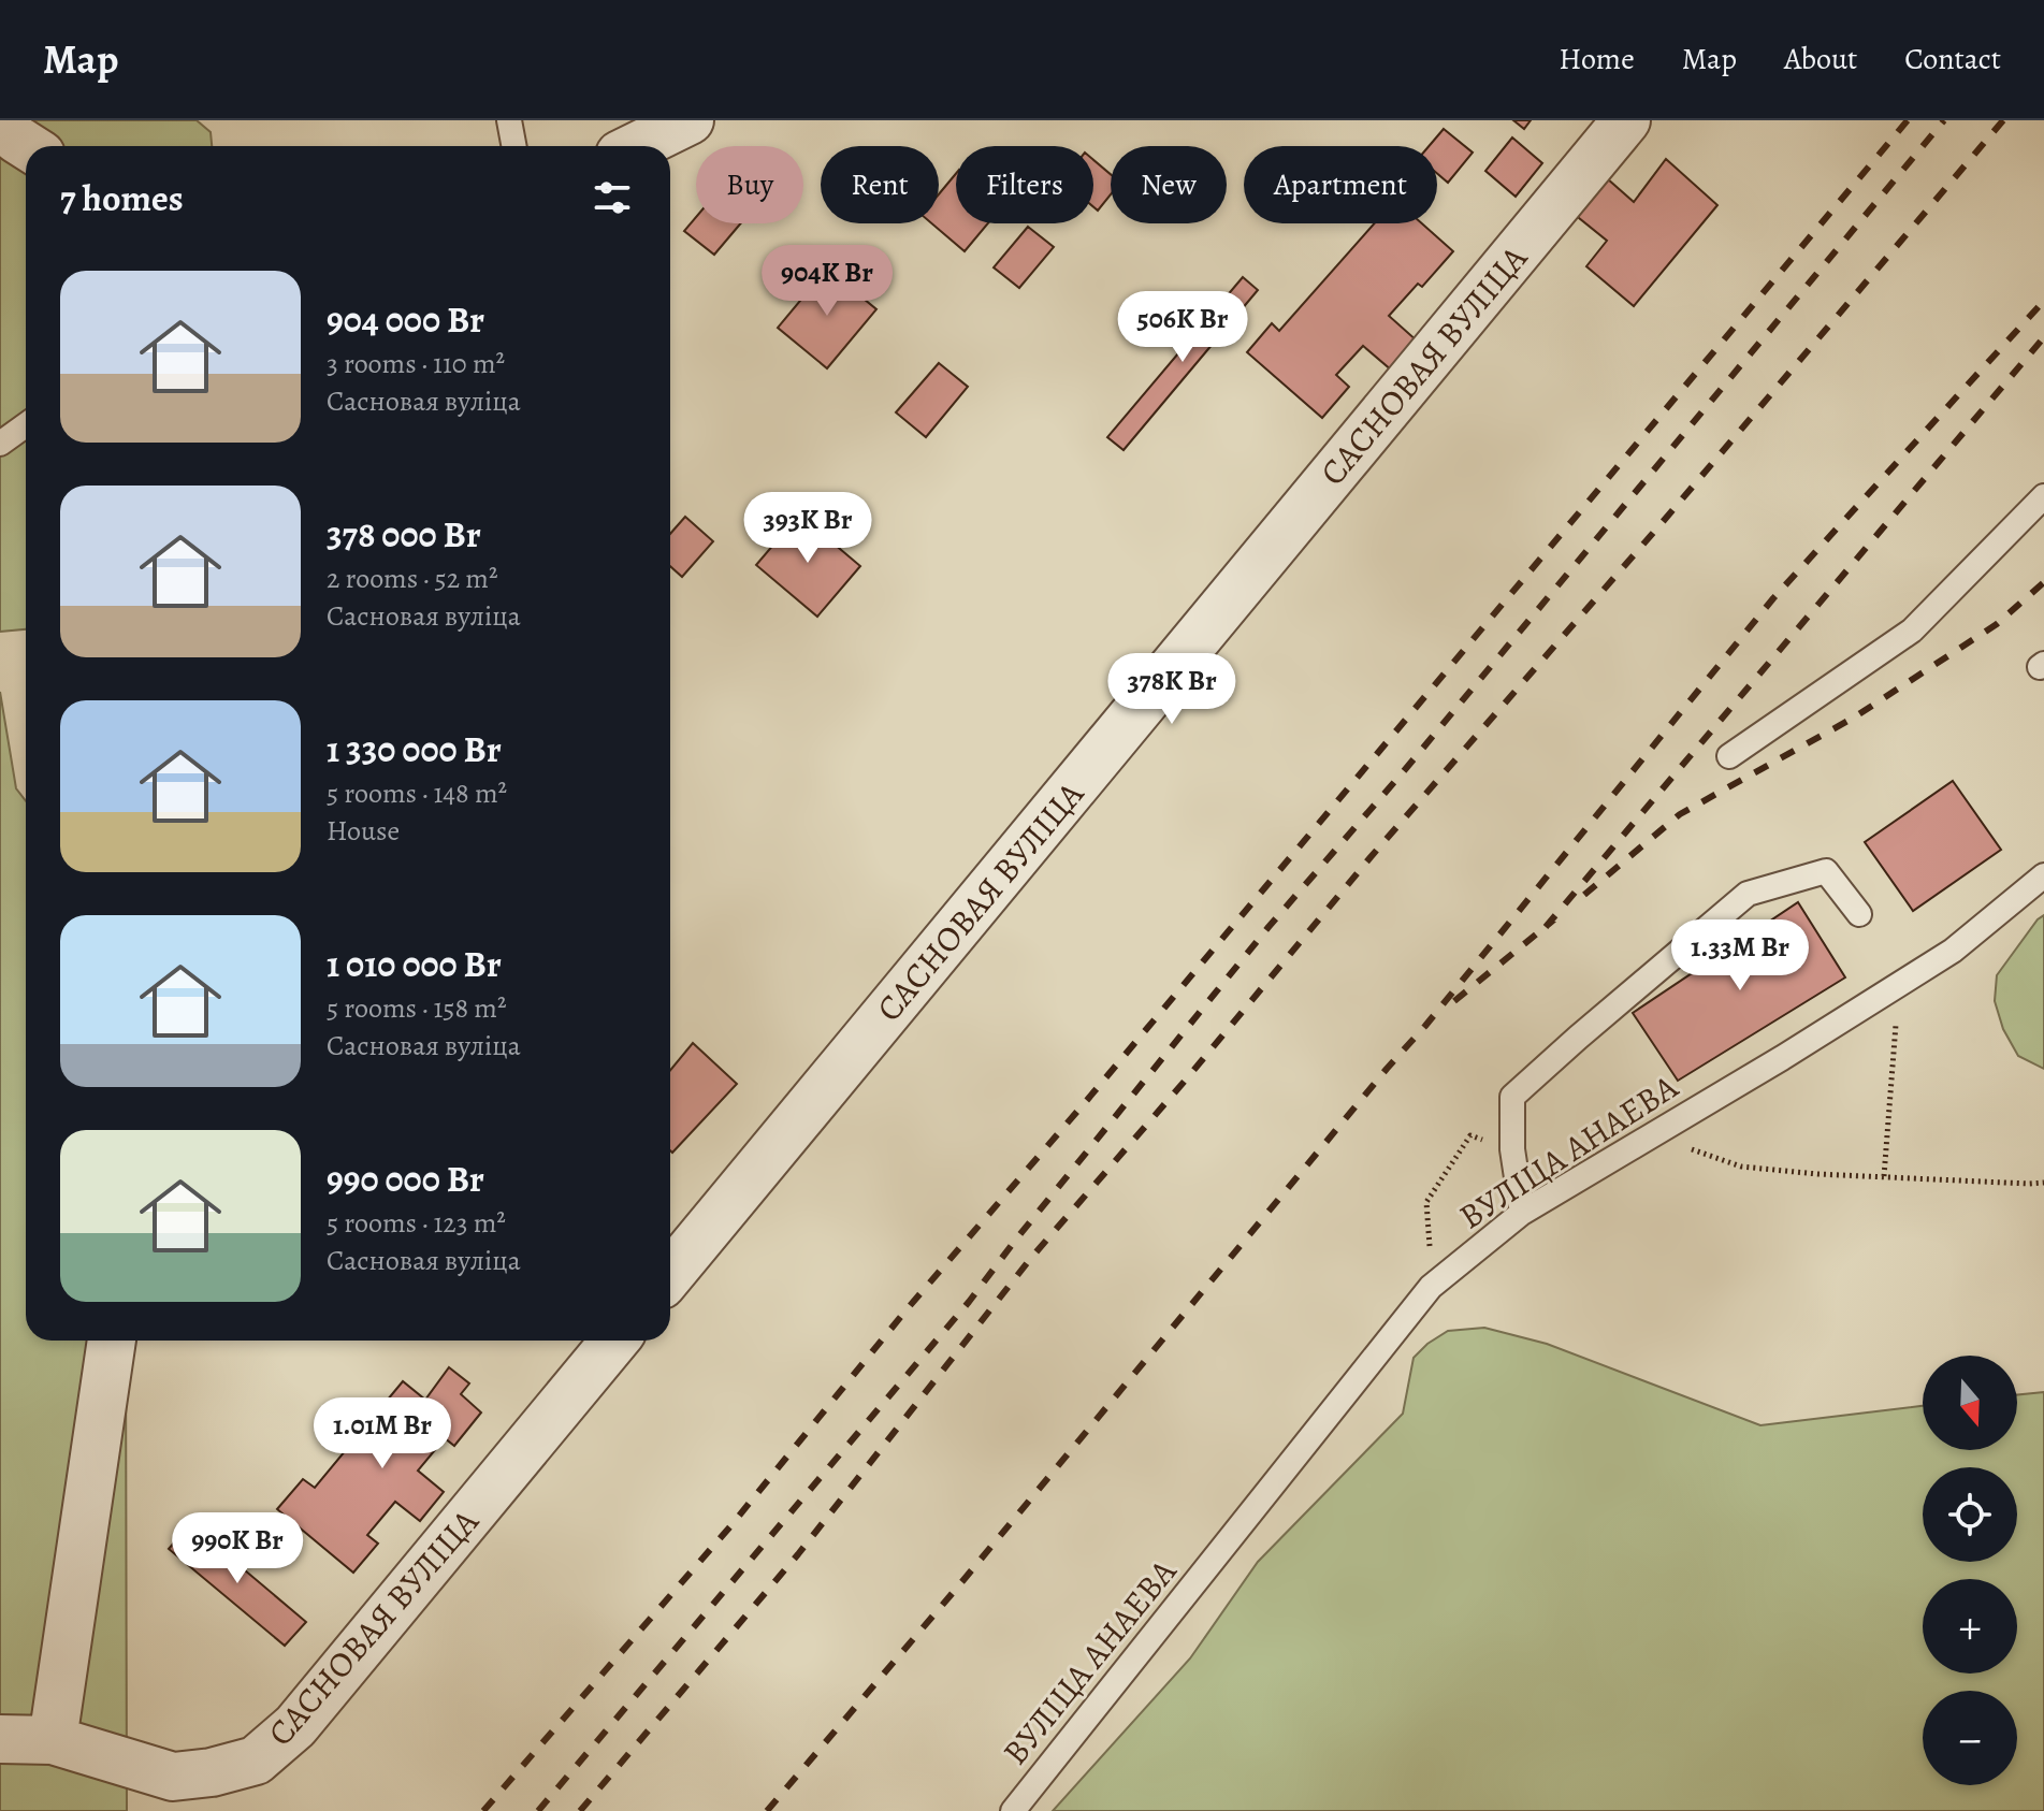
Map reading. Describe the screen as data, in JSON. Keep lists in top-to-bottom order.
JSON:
{
  "streets": {
    "street": ["САСНОВАЯ ВУЛІЦА"],
    "lane": ["ВУЛІЦА АНАЕВА"]
  },
  "north": "bottom",
  "page": {
    "header": "Map",
    "nav": [
      "Home",
      "Map",
      "About",
      "Contact"
    ],
    "chip": [
      "Buy",
      "Rent",
      "Filters",
      "New",
      "Apartment"
    ],
    "heading": "7 homes",
    "price": [
      "904K Br",
      "506K Br",
      "393K Br",
      "378K Br",
      "1.33M Br",
      "1.01M Br",
      "990K Br"
    ],
    "list": [
      {
        "name": "904 000 Br",
        "note": "3 rooms · 110 m² · Сасновая вуліца"
      },
      {
        "name": "378 000 Br",
        "note": "2 rooms · 52 m² · Сасновая вуліца"
      },
      {
        "name": "1 330 000 Br",
        "note": "5 rooms · 148 m² · House"
      },
      {
        "name": "1 010 000 Br",
        "note": "5 rooms · 158 m² · Сасновая вуліца"
      },
      {
        "name": "990 000 Br",
        "note": "5 rooms · 123 m² · Сасновая вуліца"
      }
    ],
    "map_buttons": ["+", "−"]
  }
}
